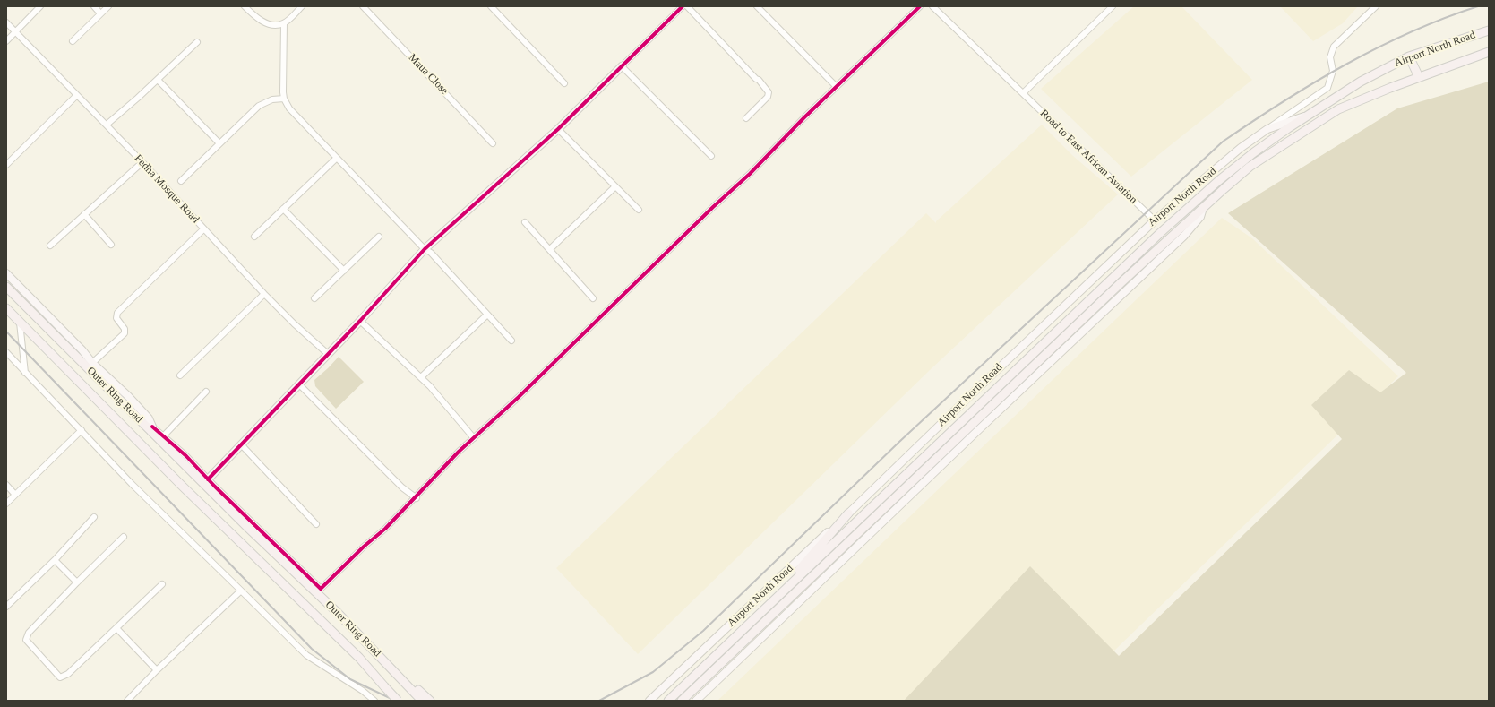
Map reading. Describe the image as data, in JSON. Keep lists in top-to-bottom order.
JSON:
{
  "streets": {
    "main road": ["Airport North Road", "Outer Ring Road"],
    "street": ["Maua Close", "Road to East African Aviation", "Fedha Mosque Road"]
  },
  "crossings": [
    ["Airport North Road", "Road to East African Aviation"]
  ]
}
